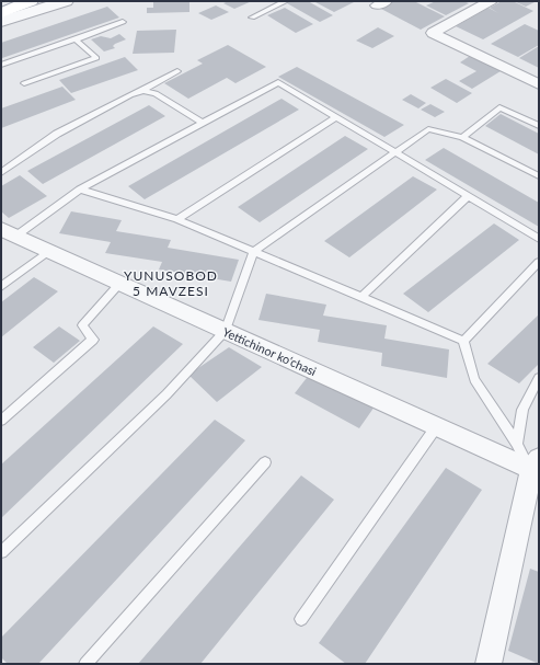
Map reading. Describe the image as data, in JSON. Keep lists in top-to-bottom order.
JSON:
{
  "streets": {
    "street": ["Yettichinor ko‘chasi"]
  },
  "districts": ["YUNUSOBOD 5 MAVZESI"]
}
